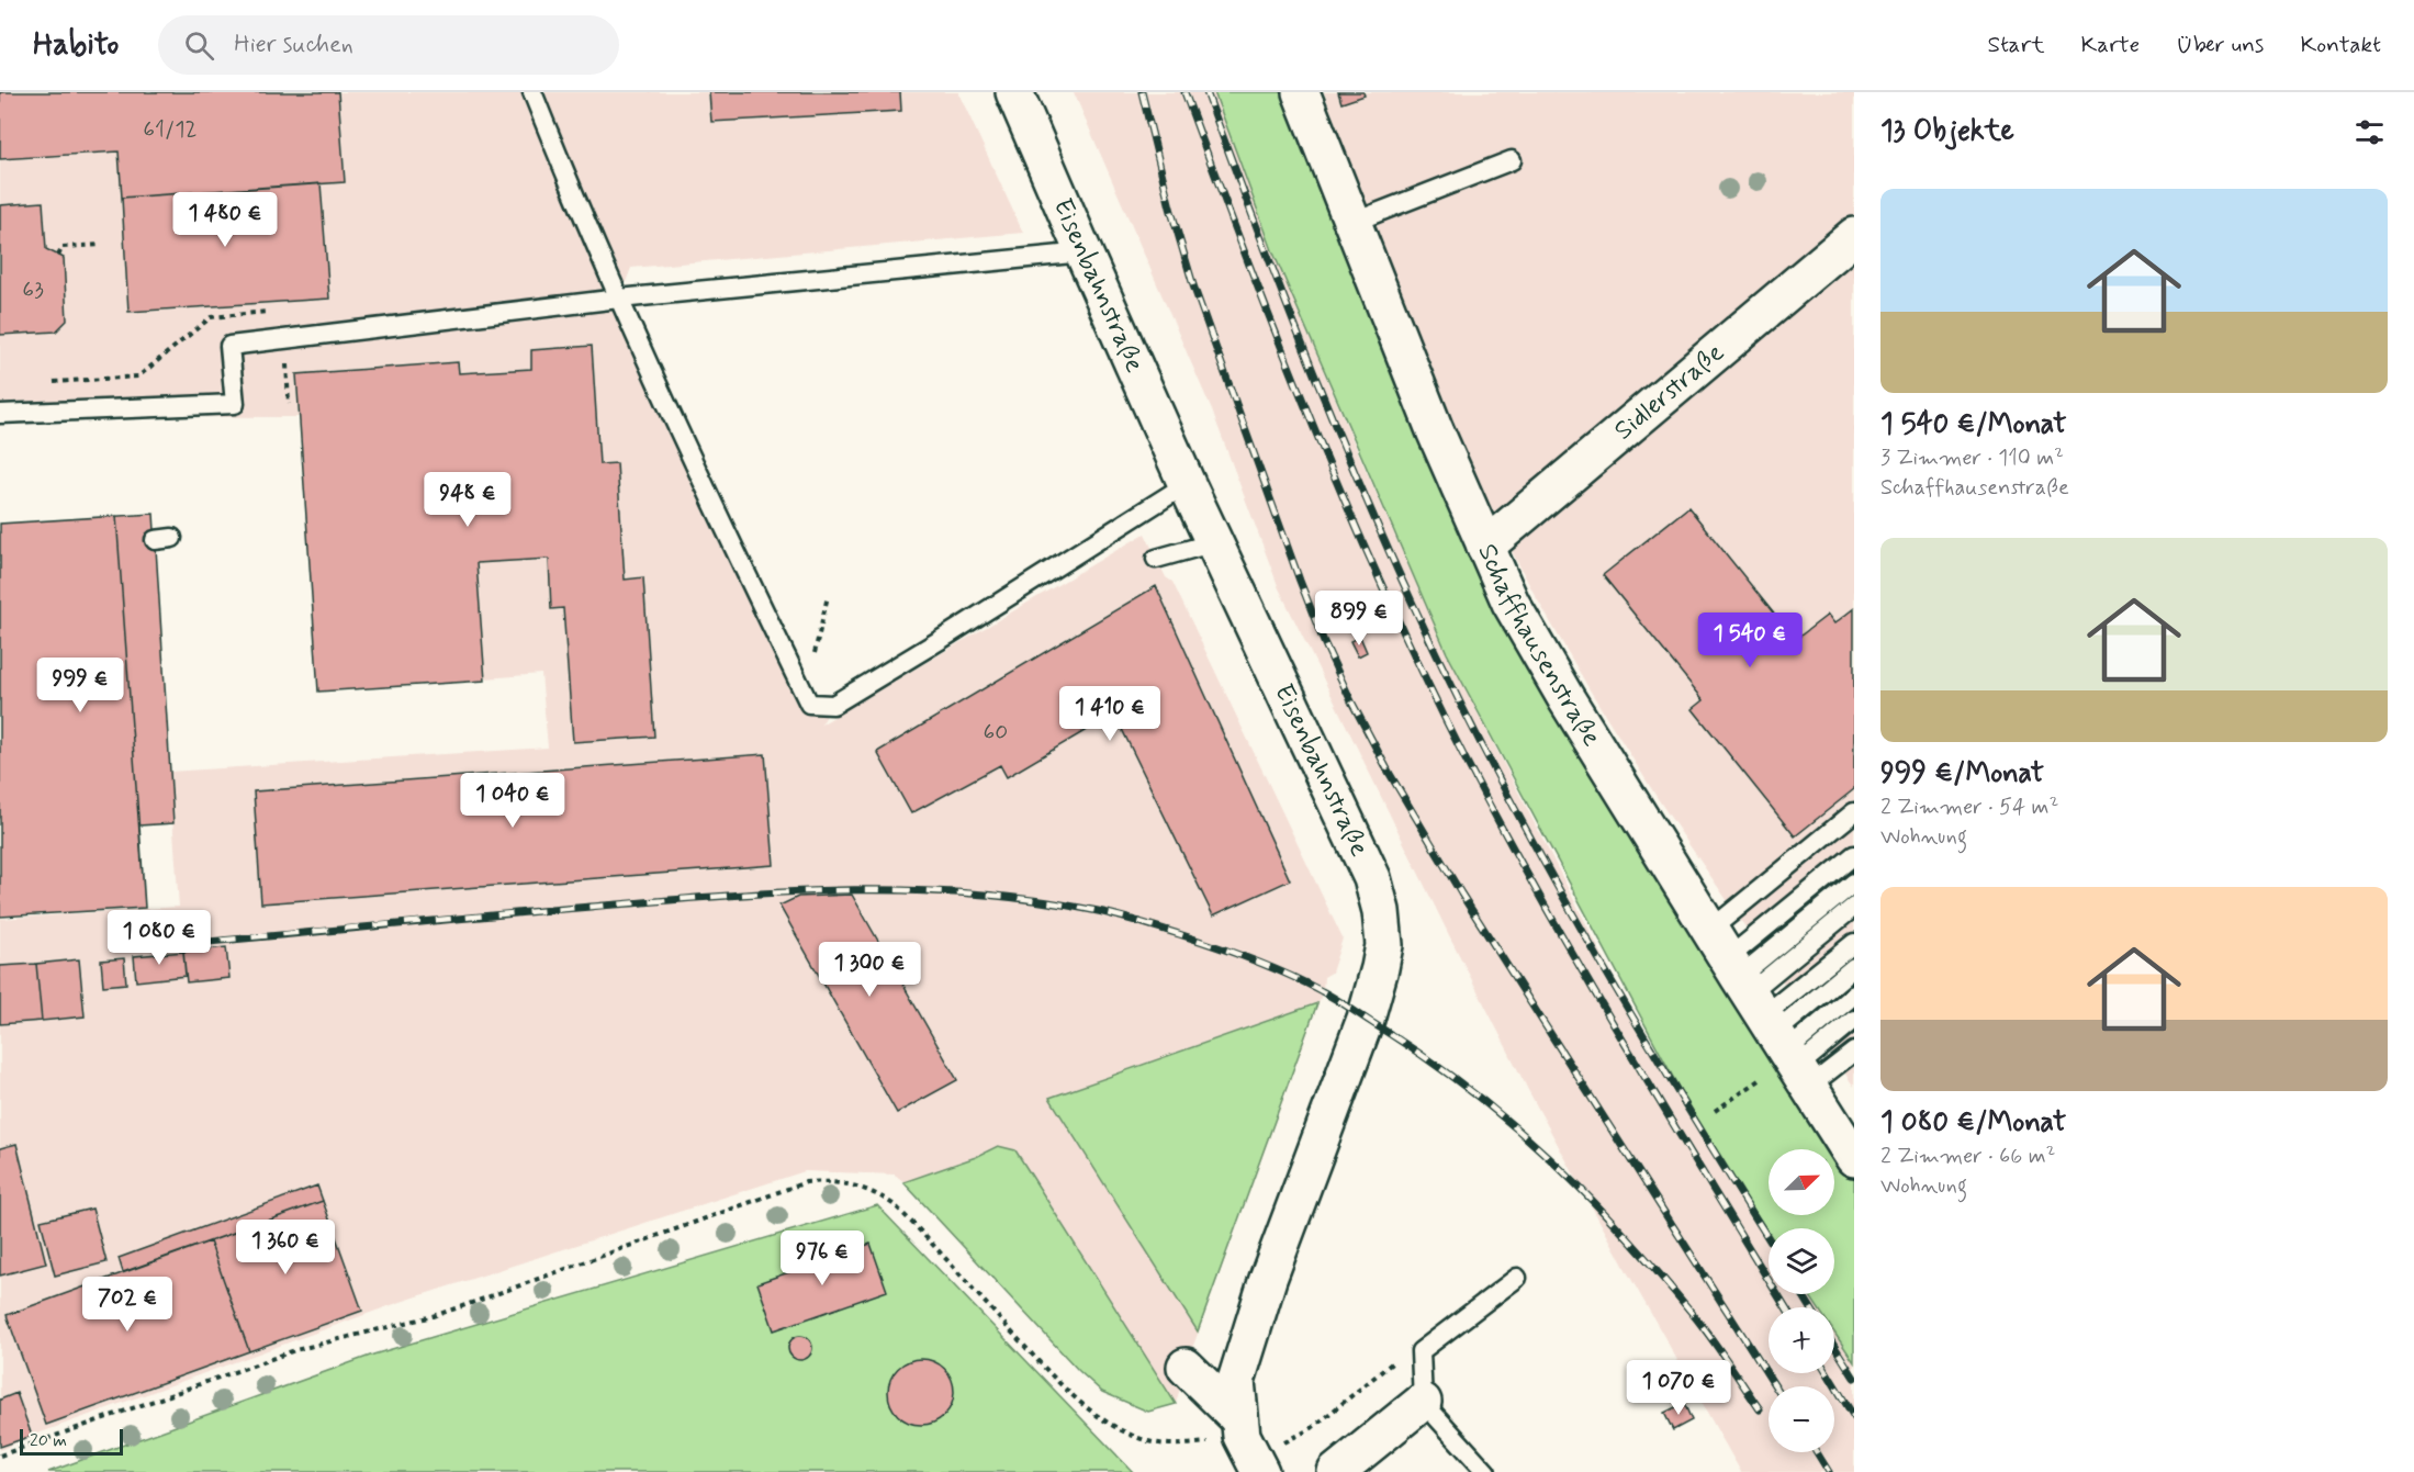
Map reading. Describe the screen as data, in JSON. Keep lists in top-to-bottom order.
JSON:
{
  "streets": {
    "street": ["Eisenbahnstraße", "Sidlerstraße", "Schaffhausenstraße"]
  },
  "crossings": [
    ["Sidlerstraße", "Schaffhausenstraße"]
  ],
  "house_numbers": ["61/12", "63", "60"],
  "scale_bar": "20 m",
  "north": "top right",
  "page": {
    "header": "Habito",
    "search": "Hier suchen",
    "nav": [
      "Start",
      "Karte",
      "Über uns",
      "Kontakt"
    ],
    "heading": "13 Objekte",
    "list": [
      {
        "name": "1 540 €/Monat",
        "note": "3 Zimmer · 110 m² · Schaffhausenstraße"
      },
      {
        "name": "999 €/Monat",
        "note": "2 Zimmer · 54 m² · Wohnung"
      },
      {
        "name": "1 080 €/Monat",
        "note": "2 Zimmer · 66 m² · Wohnung"
      }
    ],
    "price": [
      "1 480 €",
      "948 €",
      "899 €",
      "1 540 €",
      "999 €",
      "1 410 €",
      "1 040 €",
      "1 080 €",
      "1 300 €",
      "1 360 €",
      "976 €",
      "702 €",
      "1 070 €"
    ],
    "map_buttons": ["+", "−"],
    "scale": "20 m"
  }
}
